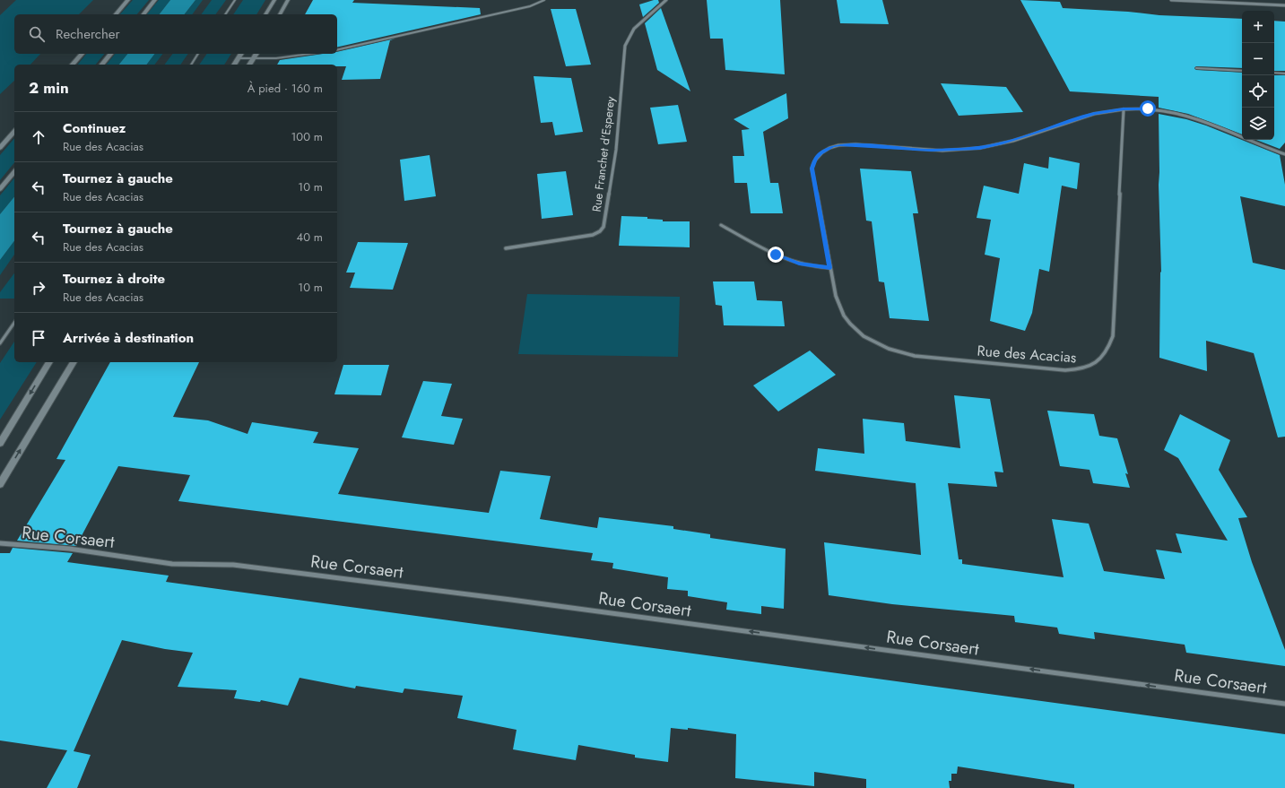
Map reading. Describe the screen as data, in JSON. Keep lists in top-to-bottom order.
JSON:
{
  "streets": {
    "street": ["Rue Franchet d'Esperey", "Rue des Acacias", "Rue Corsaert"]
  },
  "one_way": ["Rue Corsaert"],
  "page": {
    "map_buttons": ["+", "−"],
    "search": "Rechercher",
    "heading": ["2 min", "À pied · 160 m"],
    "list": [
      ["Continuez", "Rue des Acacias", "100 m"],
      ["Tournez à gauche", "Rue des Acacias", "10 m"],
      ["Tournez à gauche", "Rue des Acacias", "40 m"],
      ["Tournez à droite", "Rue des Acacias", "10 m"],
      "Arrivée à destination"
    ]
  }
}
